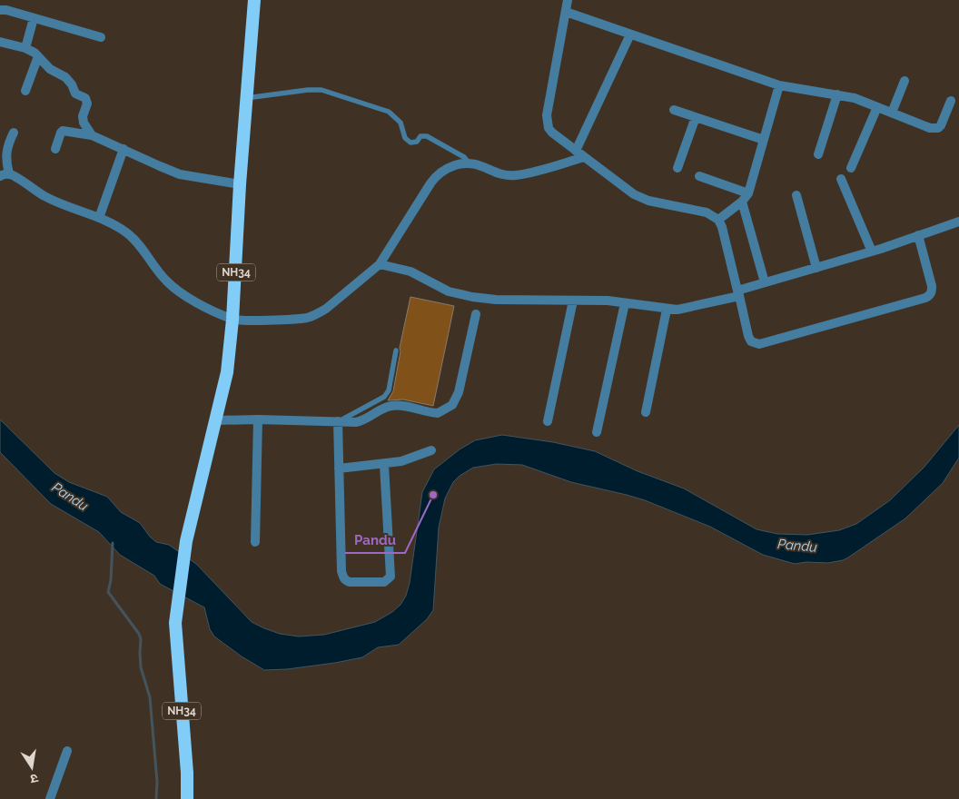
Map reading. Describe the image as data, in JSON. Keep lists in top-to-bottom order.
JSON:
{
  "streets": {
    "highway": ["NH34"]
  },
  "water": ["Pandu"],
  "places": ["Pandu"],
  "north": "bottom"
}
